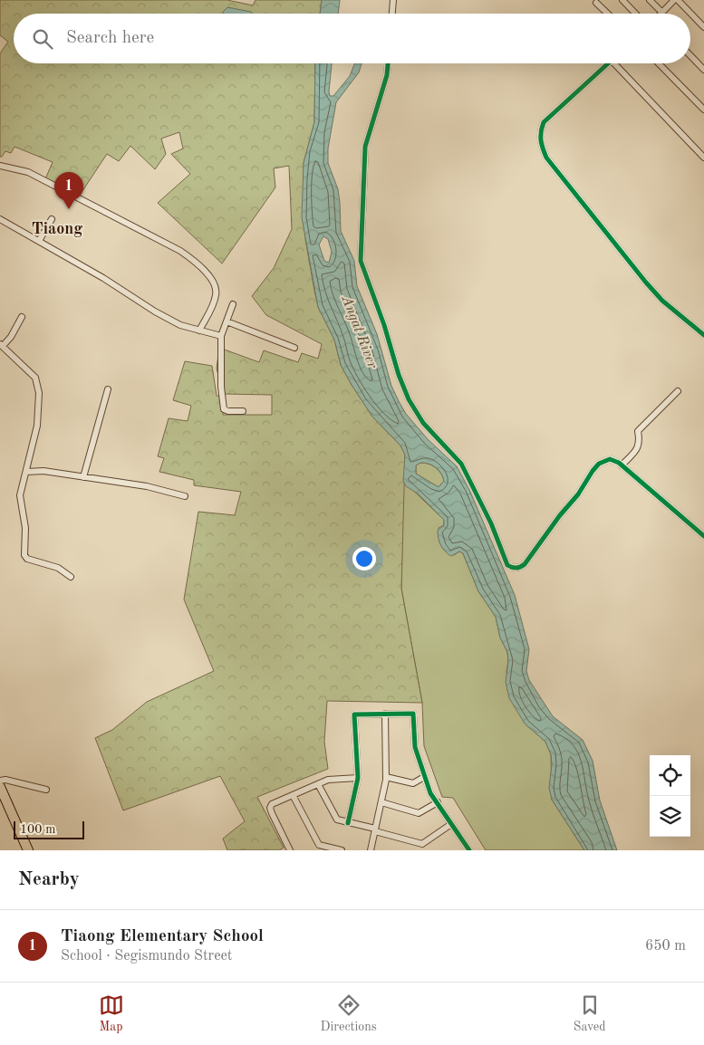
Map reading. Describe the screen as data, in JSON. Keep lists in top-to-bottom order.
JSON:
{
  "districts": ["Tiaong"],
  "water": ["Angat River"],
  "scale_bar": "100 m",
  "page": {
    "search": "Search here",
    "pins": "1",
    "scale": "100 m",
    "heading": "Nearby",
    "list": [
      {
        "mark": "1",
        "name": "Tiaong Elementary School",
        "note": "School · Segismundo Street",
        "value": "650 m"
      }
    ],
    "nav": ["Map", "Directions", "Saved"]
  }
}
